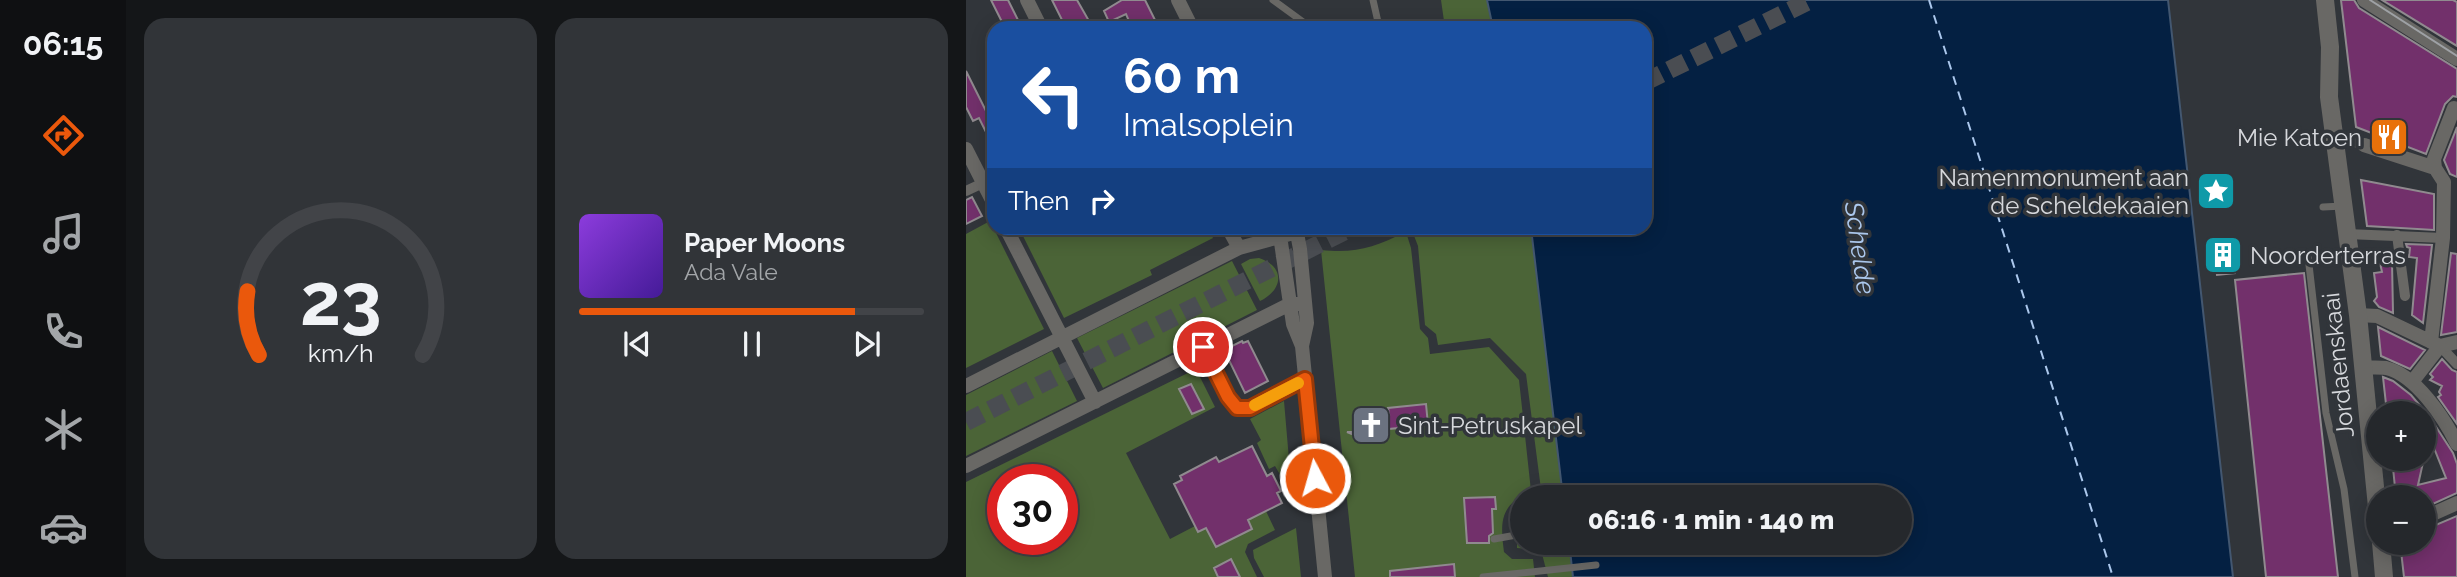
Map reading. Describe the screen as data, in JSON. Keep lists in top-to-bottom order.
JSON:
{
  "streets": {
    "street": ["Jordaenskaai"]
  },
  "water": ["Schelde"],
  "places": {
    "restaurant": ["Mie Katoen"],
    "place": ["Namenmonument aan de Scheldekaaien"],
    "building": ["Noorderterras"],
    "church": ["Sint-Petruskapel"]
  },
  "page": {
    "tabs": "06:15",
    "turn": ["60 m", "Imalsoplein"],
    "then": "Then",
    "song": ["Paper Moons", "Ada Vale"],
    "map_buttons": ["+", "−"],
    "limit": "30",
    "trip": "06:16 · 1 min · 140 m",
    "gauge": ["23", "km/h"]
  }
}
